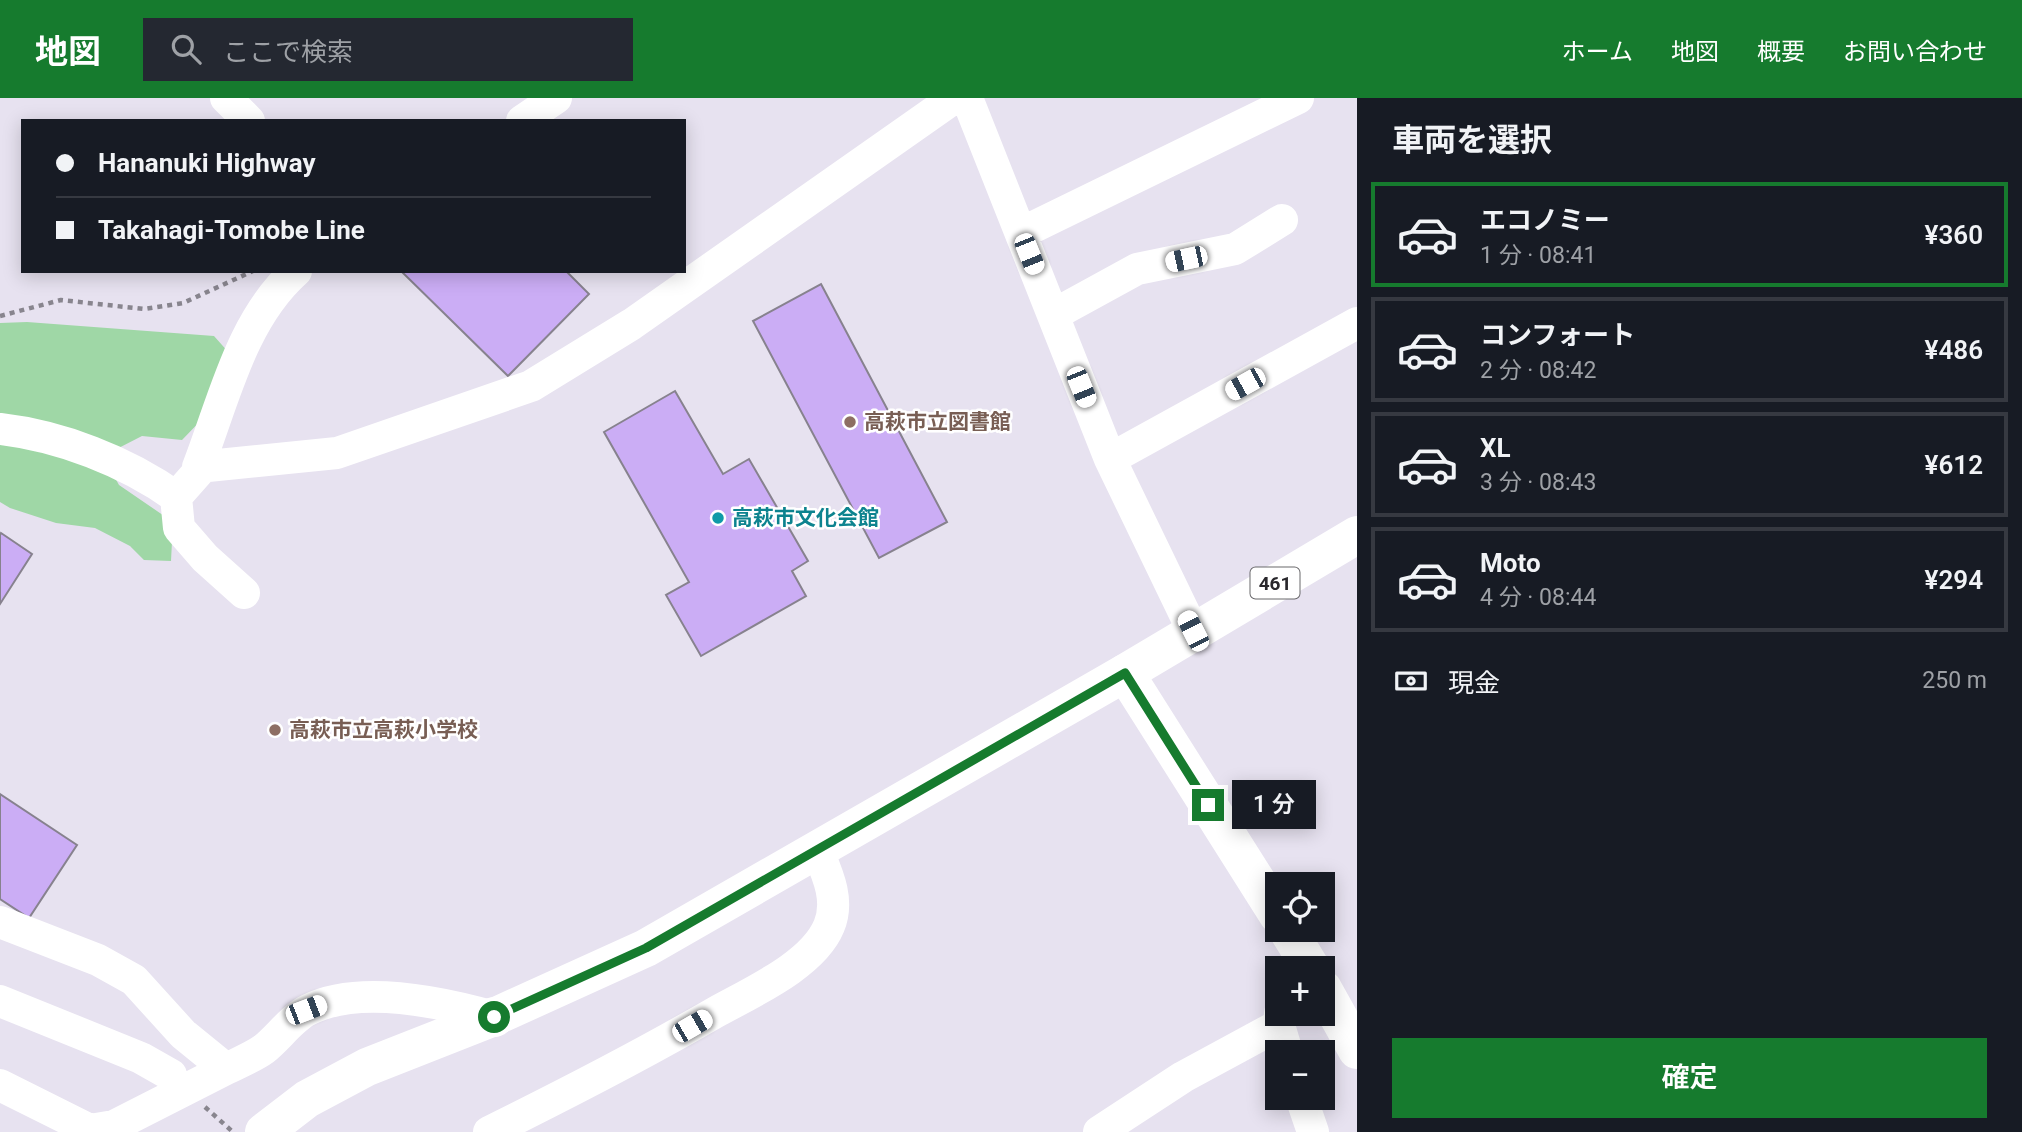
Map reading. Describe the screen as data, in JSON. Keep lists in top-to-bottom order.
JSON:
{
  "streets": {
    "main road": ["461"]
  },
  "places": ["高萩市立図書館", "高萩市文化会館", "高萩市立高萩小学校"],
  "page": {
    "header": "地図",
    "search": "ここで検索",
    "nav": [
      "ホーム",
      "地図",
      "概要",
      "お問い合わせ"
    ],
    "heading": "車両を選択",
    "banner": ["Hananuki Highway", "Takahagi-Tomobe Line"],
    "list": [
      {
        "name": "エコノミー",
        "note": "1 分 · 08:41",
        "value": "¥360"
      },
      {
        "name": "コンフォート",
        "note": "2 分 · 08:42",
        "value": "¥486"
      },
      {
        "name": "XL",
        "note": "3 分 · 08:43",
        "value": "¥612"
      },
      {
        "name": "Moto",
        "note": "4 分 · 08:44",
        "value": "¥294"
      }
    ],
    "pay": ["現金", "250 m"],
    "bubble": "1 分",
    "map_buttons": ["+", "−"],
    "buttons": "確定"
  }
}
